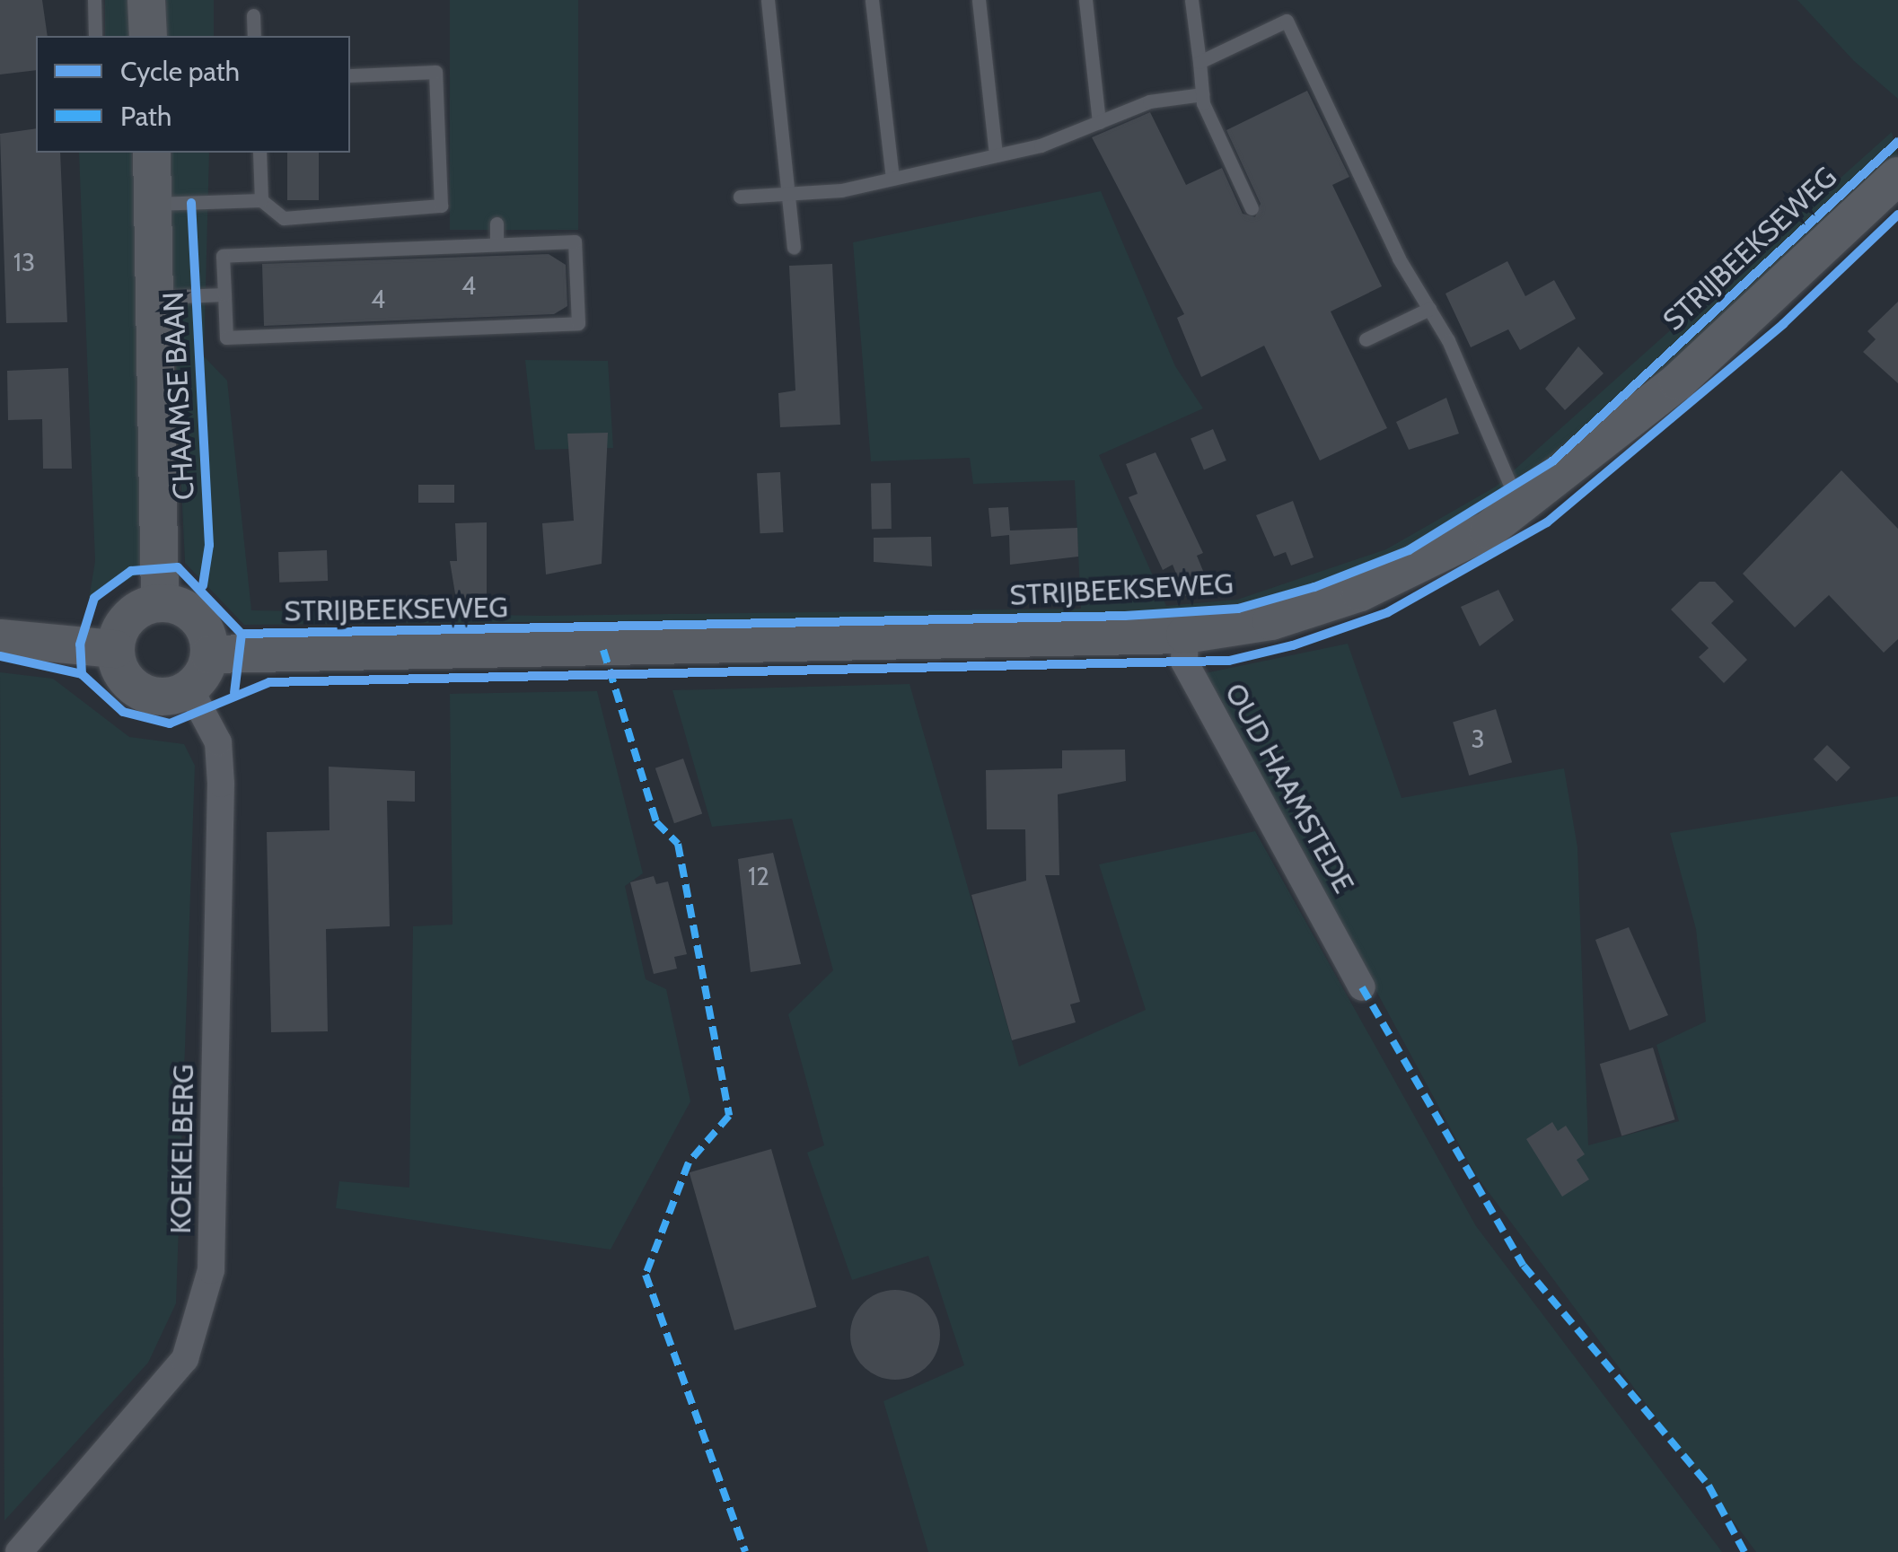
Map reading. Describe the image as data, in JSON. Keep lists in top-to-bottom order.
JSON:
{
  "streets": {
    "main road": ["STRIJBEEKSEWEG", "CHAAMSE BAAN"],
    "street": ["OUD HAAMSTEDE", "KOEKELBERG"]
  },
  "crossings": [
    ["STRIJBEEKSEWEG", "CHAAMSE BAAN"],
    ["STRIJBEEKSEWEG", "OUD HAAMSTEDE"],
    ["STRIJBEEKSEWEG", "KOEKELBERG"],
    ["CHAAMSE BAAN", "KOEKELBERG"]
  ],
  "house_numbers": [
    "13",
    "4",
    "4",
    "3",
    "12"
  ],
  "legend": ["Cycle path", "Path"]
}
